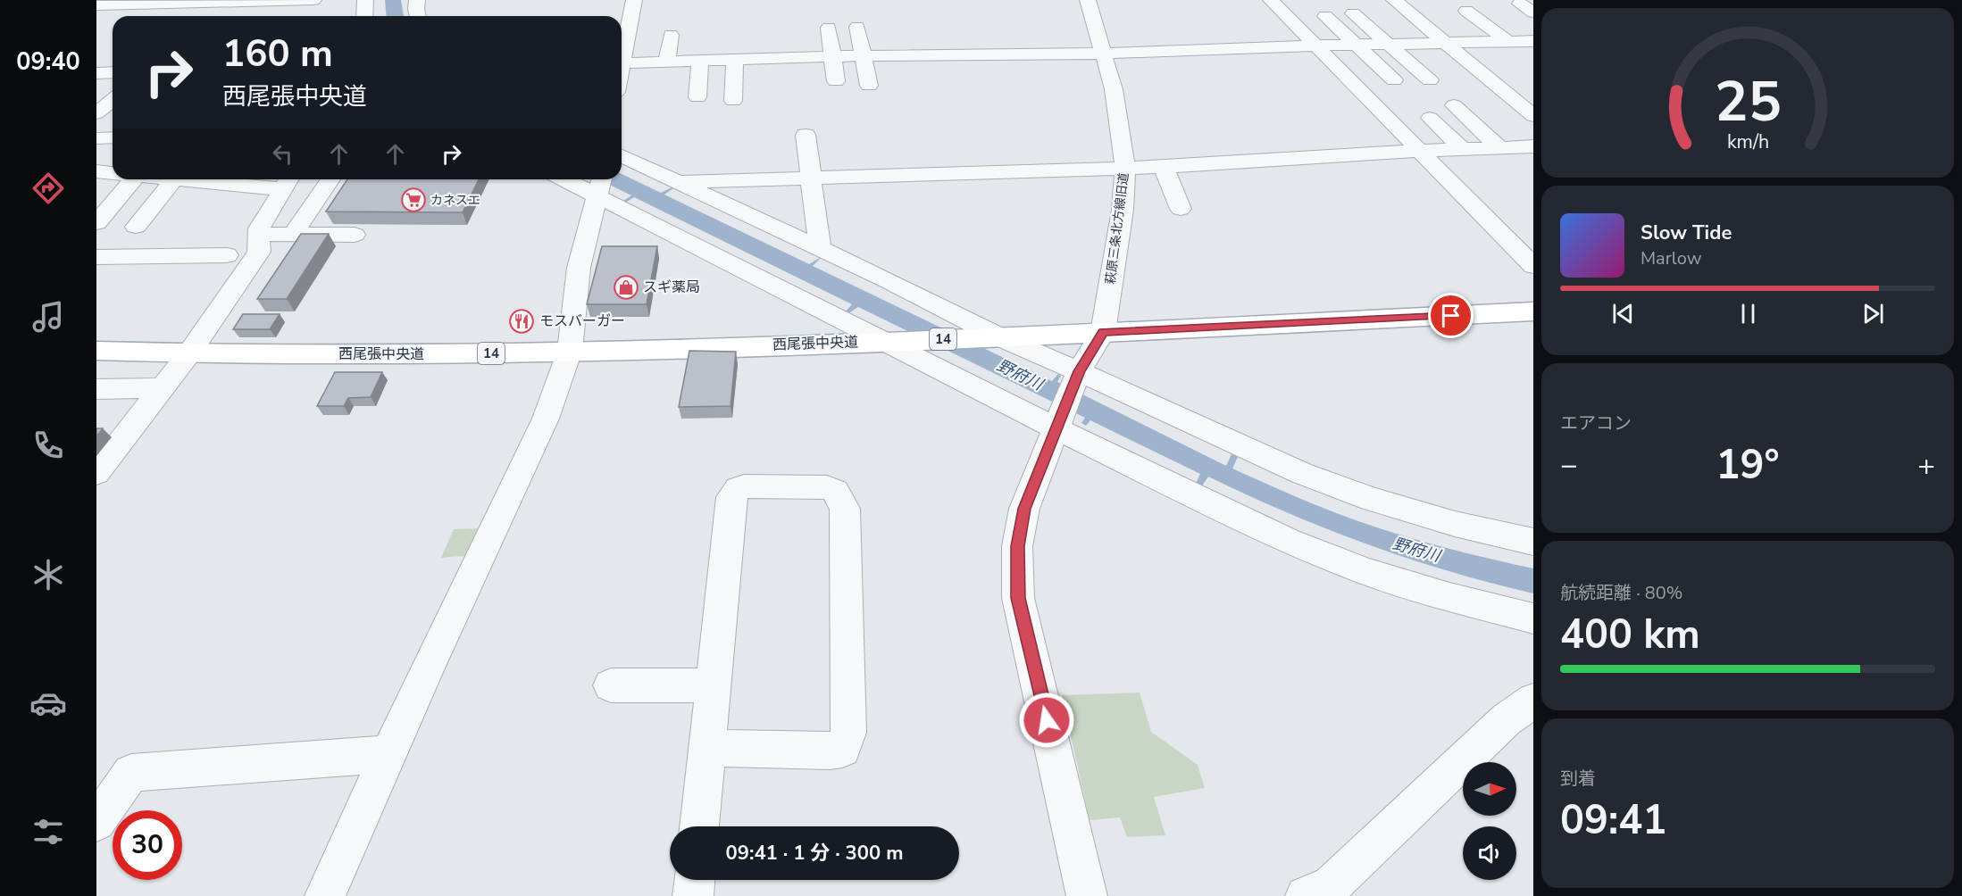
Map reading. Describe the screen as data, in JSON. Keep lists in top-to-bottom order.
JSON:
{
  "streets": {
    "main road": ["14", "西尾張中央道"],
    "street": ["萩原三条北方線旧道"]
  },
  "crossings": [
    ["萩原三条北方線旧道", "西尾張中央道"]
  ],
  "water": ["野府川"],
  "places": {
    "supermarket": ["カネスエ"],
    "shop": ["スギ薬局"],
    "restaurant": ["モスバーガー"]
  },
  "north": "right",
  "page": {
    "tabs": "09:40",
    "turn": ["160 m", "西尾張中央道"],
    "song": ["Slow Tide", "Marlow"],
    "tile": [
      "エアコン",
      ["航続距離 · 80%", "400 km"],
      ["到着", "09:41"]
    ],
    "heat": ["−", "19°", "+"],
    "limit": "30",
    "trip": "09:41 · 1 分 · 300 m",
    "gauge": ["25", "km/h"]
  }
}
